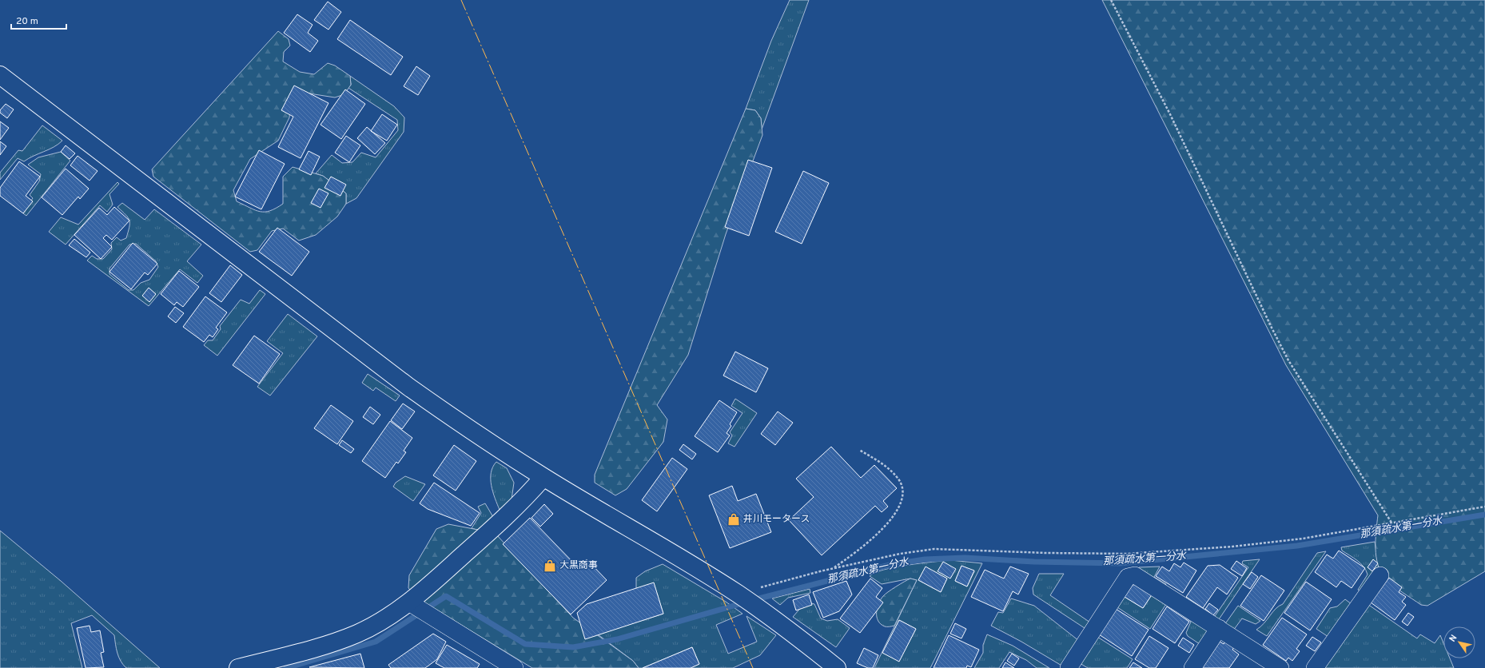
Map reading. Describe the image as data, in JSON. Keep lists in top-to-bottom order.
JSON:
{
  "water": ["那須疏水第一分水"],
  "places": {
    "shop": ["井川モータース", "大黒商事"]
  },
  "scale_bar": "20 m",
  "north": "top left"
}
